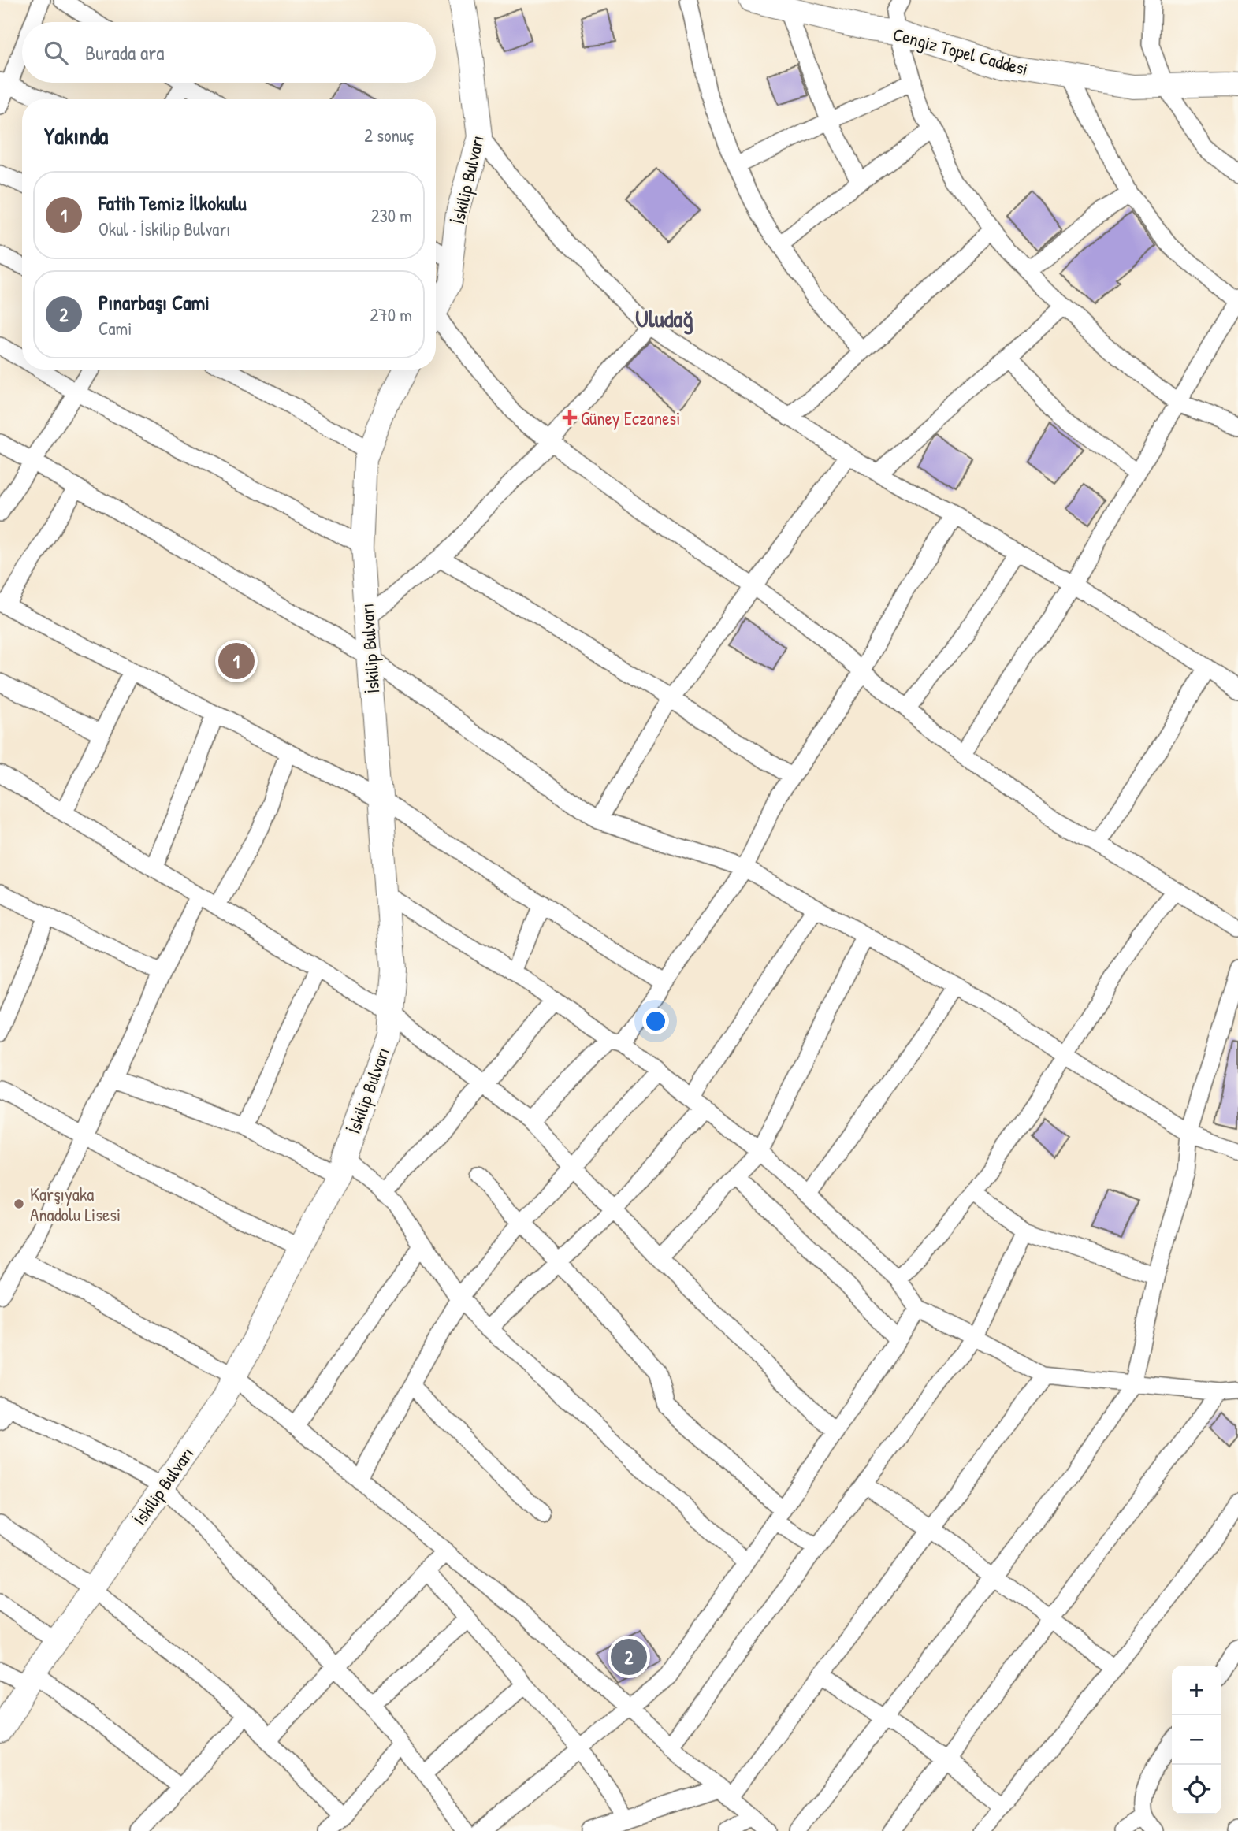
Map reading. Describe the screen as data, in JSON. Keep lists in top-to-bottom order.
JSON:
{
  "streets": {
    "main road": ["Cengiz Topel Caddesi", "İskilip Bulvarı"]
  },
  "districts": ["Uludağ"],
  "places": {
    "health": ["Güney Eczanesi"],
    "other": ["Karşıyaka Anadolu Lisesi"]
  },
  "page": {
    "search": "Burada ara",
    "heading": ["Yakında", "2 sonuç"],
    "list": [
      {
        "mark": "1",
        "name": "Fatih Temiz İlkokulu",
        "note": "Okul · İskilip Bulvarı",
        "value": "230 m"
      },
      {
        "mark": "2",
        "name": "Pınarbaşı Cami",
        "note": "Cami",
        "value": "270 m"
      }
    ],
    "pins": ["1", "2"],
    "map_buttons": ["+", "−"]
  }
}
